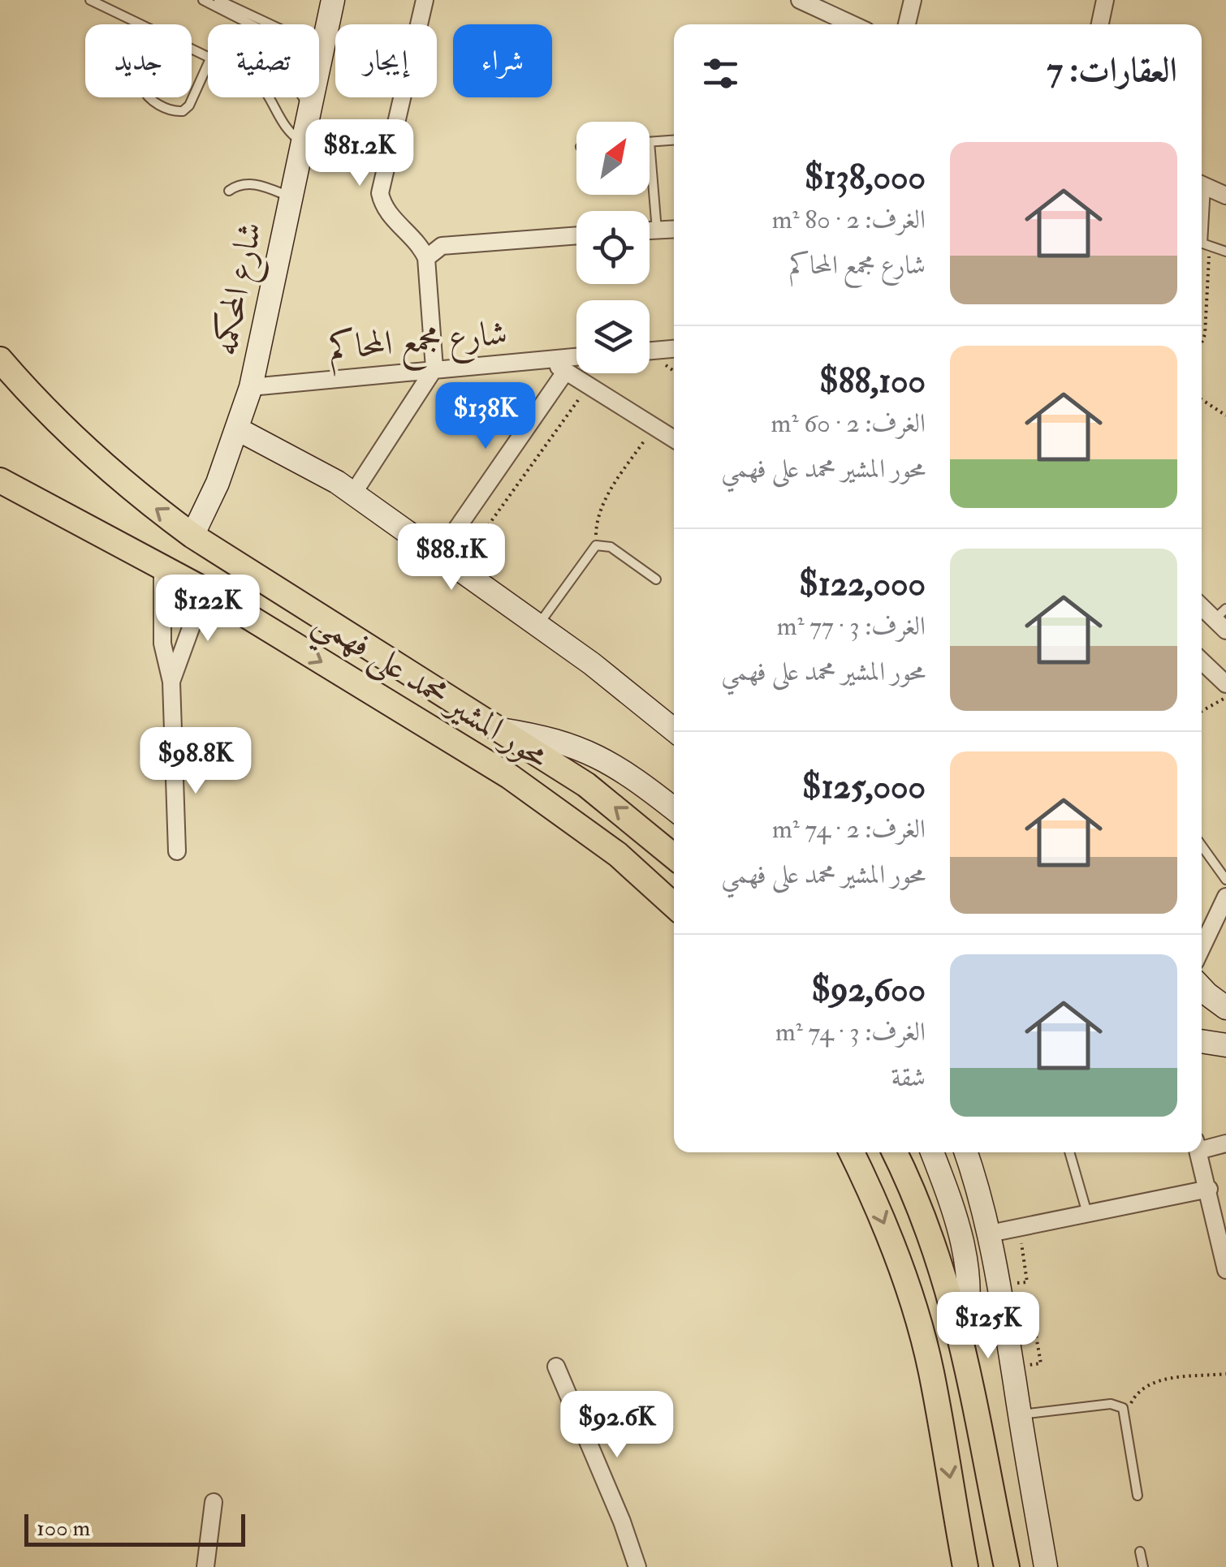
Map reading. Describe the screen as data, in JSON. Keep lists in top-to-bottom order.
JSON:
{
  "streets": {
    "main road": ["محور المشير محمد على فهمي"],
    "street": ["شارع المحكمه", "شارع مجمع المحاكم"]
  },
  "crossings": [
    ["شارع المحكمه", "شارع مجمع المحاكم"],
    ["شارع المحكمه", "محور المشير محمد على فهمي"]
  ],
  "scale_bar": "100 m",
  "north": "top right",
  "page": {
    "chip": [
      "شراء",
      "إيجار",
      "تصفية",
      "جديد"
    ],
    "heading": "العقارات: 7",
    "price": [
      "$81.2K",
      "$138K",
      "$88.1K",
      "$122K",
      "$98.8K",
      "$125K",
      "$92.6K"
    ],
    "list": [
      {
        "name": "$138,000",
        "note": "الغرف: 2 · 80 m² · شارع مجمع المحاكم"
      },
      {
        "name": "$88,100",
        "note": "الغرف: 2 · 60 m² · محور المشير محمد على فهمي"
      },
      {
        "name": "$122,000",
        "note": "الغرف: 3 · 77 m² · محور المشير محمد على فهمي"
      },
      {
        "name": "$125,000",
        "note": "الغرف: 2 · 74 m² · محور المشير محمد على فهمي"
      },
      {
        "name": "$92,600",
        "note": "الغرف: 3 · 74 m² · شقة"
      }
    ],
    "scale": "100 m"
  }
}
